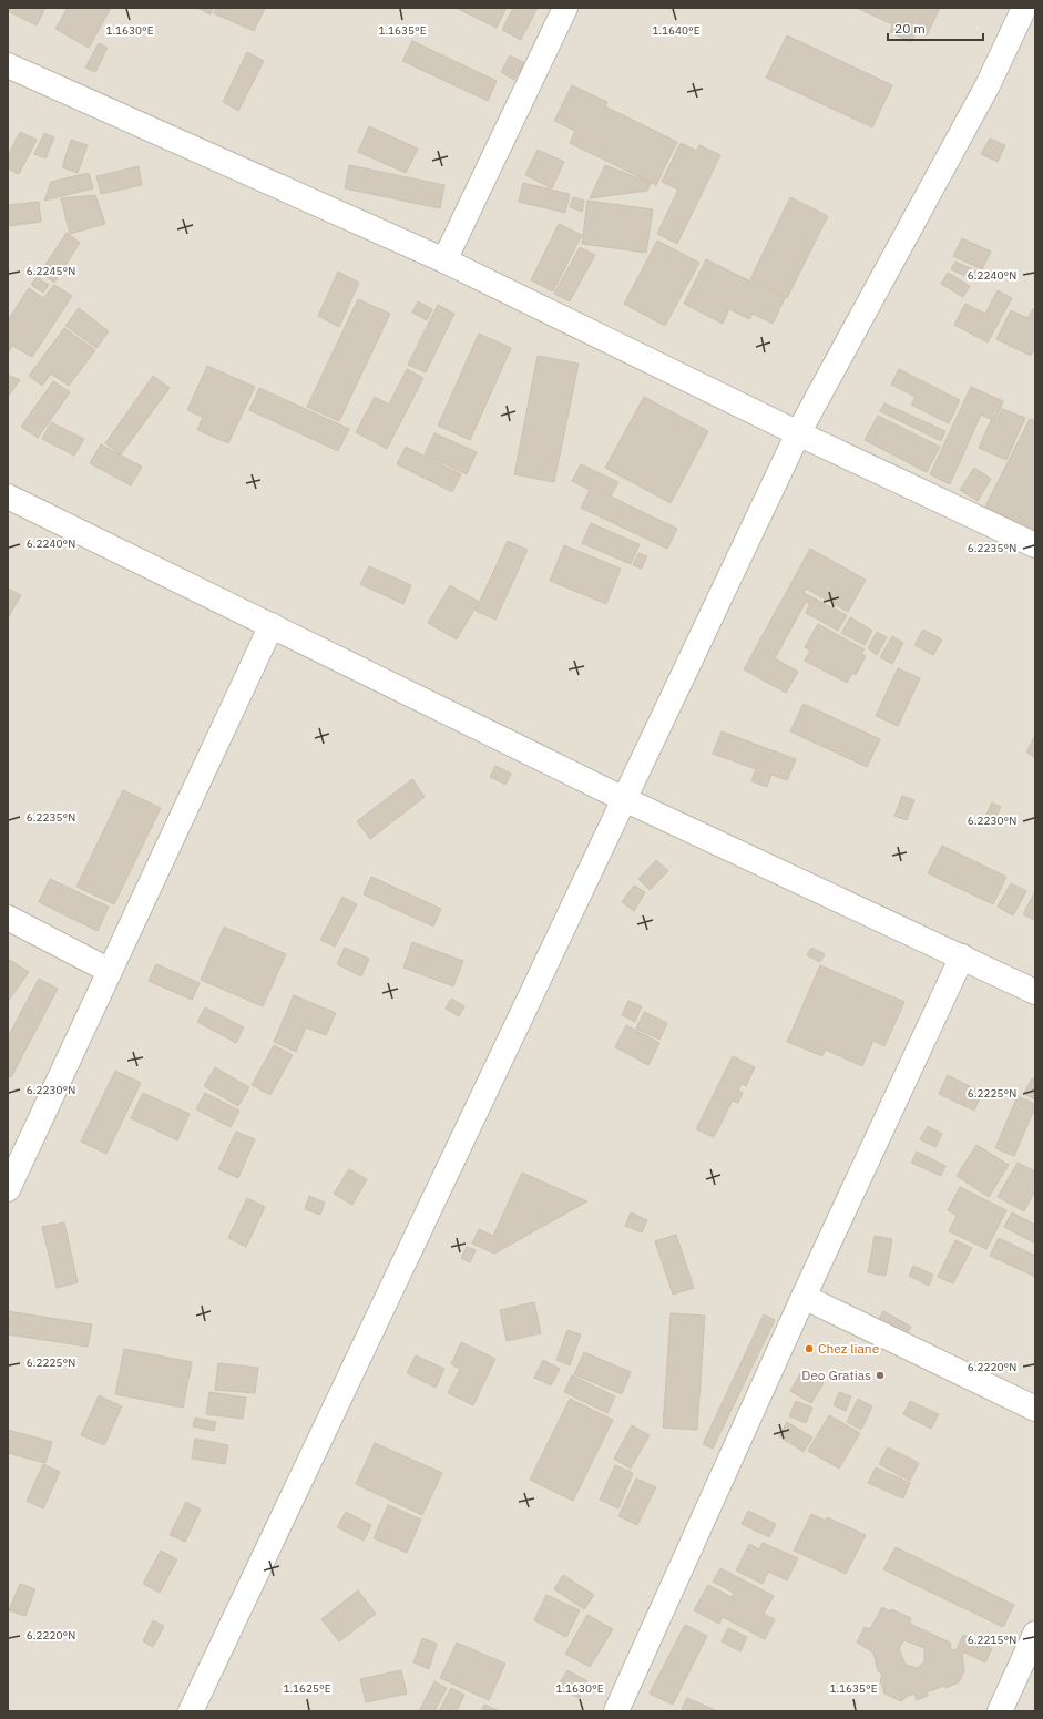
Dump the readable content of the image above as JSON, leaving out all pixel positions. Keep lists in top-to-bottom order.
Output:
{
  "places": ["Chez liane", "Deo Gratias"],
  "scale_bar": "20 m",
  "coordinates": [
    "1.1630°E",
    "1.1635°E",
    "1.1640°E",
    "6.2245°N",
    "6.2240°N",
    "6.2235°N",
    "6.2230°N",
    "6.2225°N",
    "6.2220°N",
    "6.2215°N",
    "1.1625°E"
  ]
}
